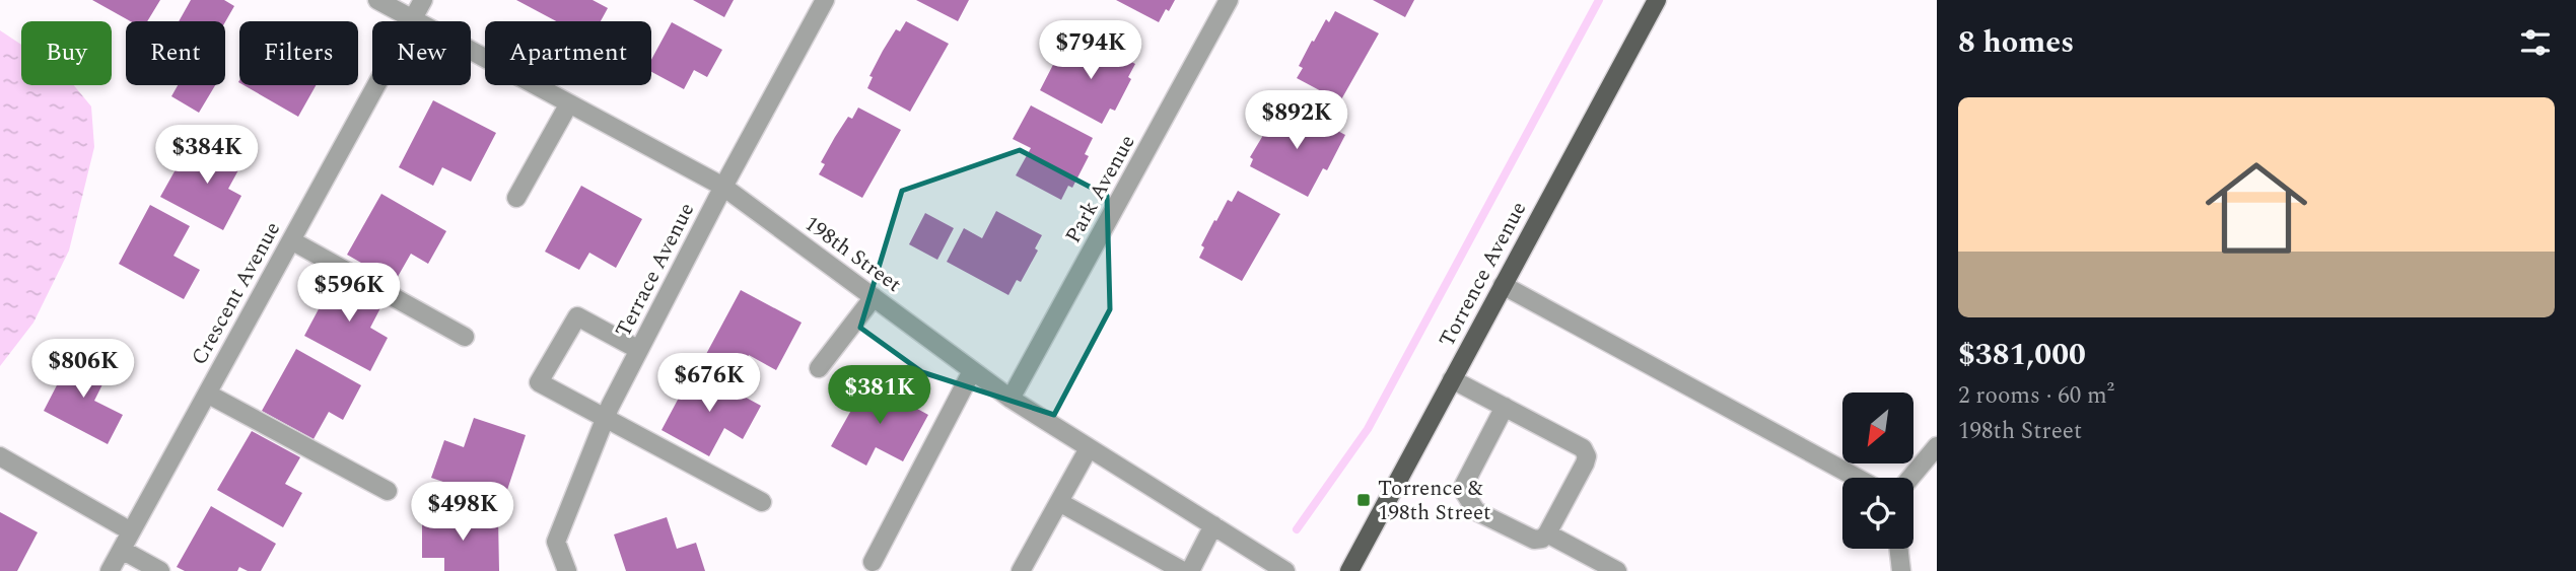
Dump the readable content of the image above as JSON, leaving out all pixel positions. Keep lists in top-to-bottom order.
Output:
{
  "streets": {
    "main road": ["Torrence Avenue"],
    "street": [
      "Park Avenue",
      "198th Street",
      "Terrace Avenue",
      "Crescent Avenue"
    ]
  },
  "crossings": [
    ["Park Avenue", "198th Street"],
    ["198th Street", "Terrace Avenue"],
    ["198th Street", "Crescent Avenue"]
  ],
  "places": {
    "transit": ["Torrence & 198th Street"]
  },
  "north": "bottom left",
  "page": {
    "heading": "8 homes",
    "price": [
      "$794K",
      "$892K",
      "$384K",
      "$596K",
      "$806K",
      "$676K",
      "$381K",
      "$498K"
    ],
    "chip": [
      "Buy",
      "Rent",
      "Filters",
      "New",
      "Apartment"
    ],
    "list": [
      {
        "name": "$381,000",
        "note": "2 rooms · 60 m² · 198th Street"
      }
    ]
  }
}
